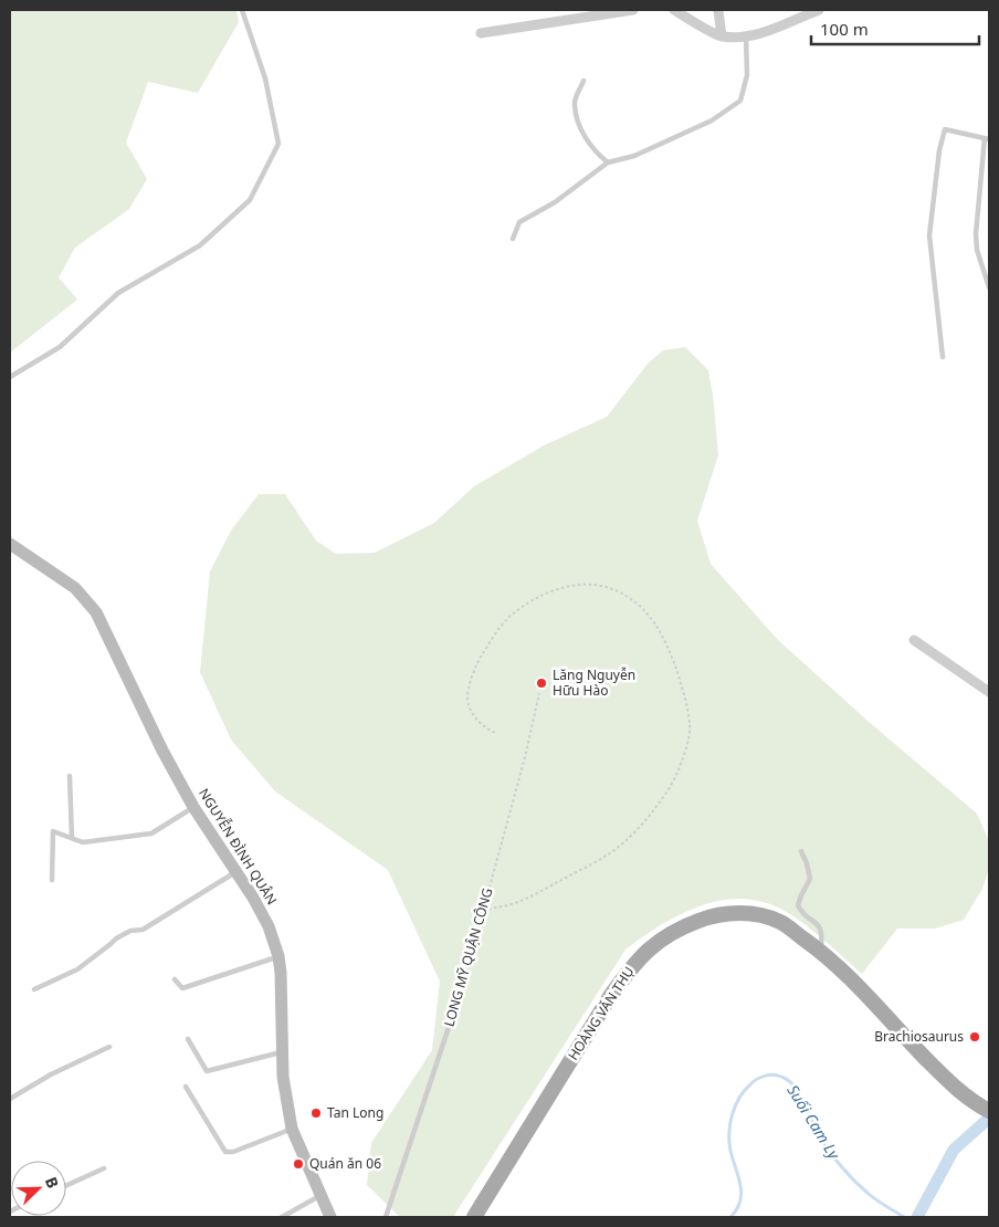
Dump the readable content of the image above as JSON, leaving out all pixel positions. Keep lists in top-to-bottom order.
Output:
{
  "streets": {
    "main road": ["HOÀNG VĂN THỤ"],
    "street": ["NGUYỄN ĐÌNH QUÂN"],
    "lane": ["LONG MỸ QUẬN CÔNG"]
  },
  "water": ["Suối Cam Ly"],
  "places": [
    "Lăng Nguyễn Hữu Hào",
    "Brachiosaurus",
    "Tan Long",
    "Quán ăn 06"
  ],
  "scale_bar": "100 m",
  "north": "top right"
}
